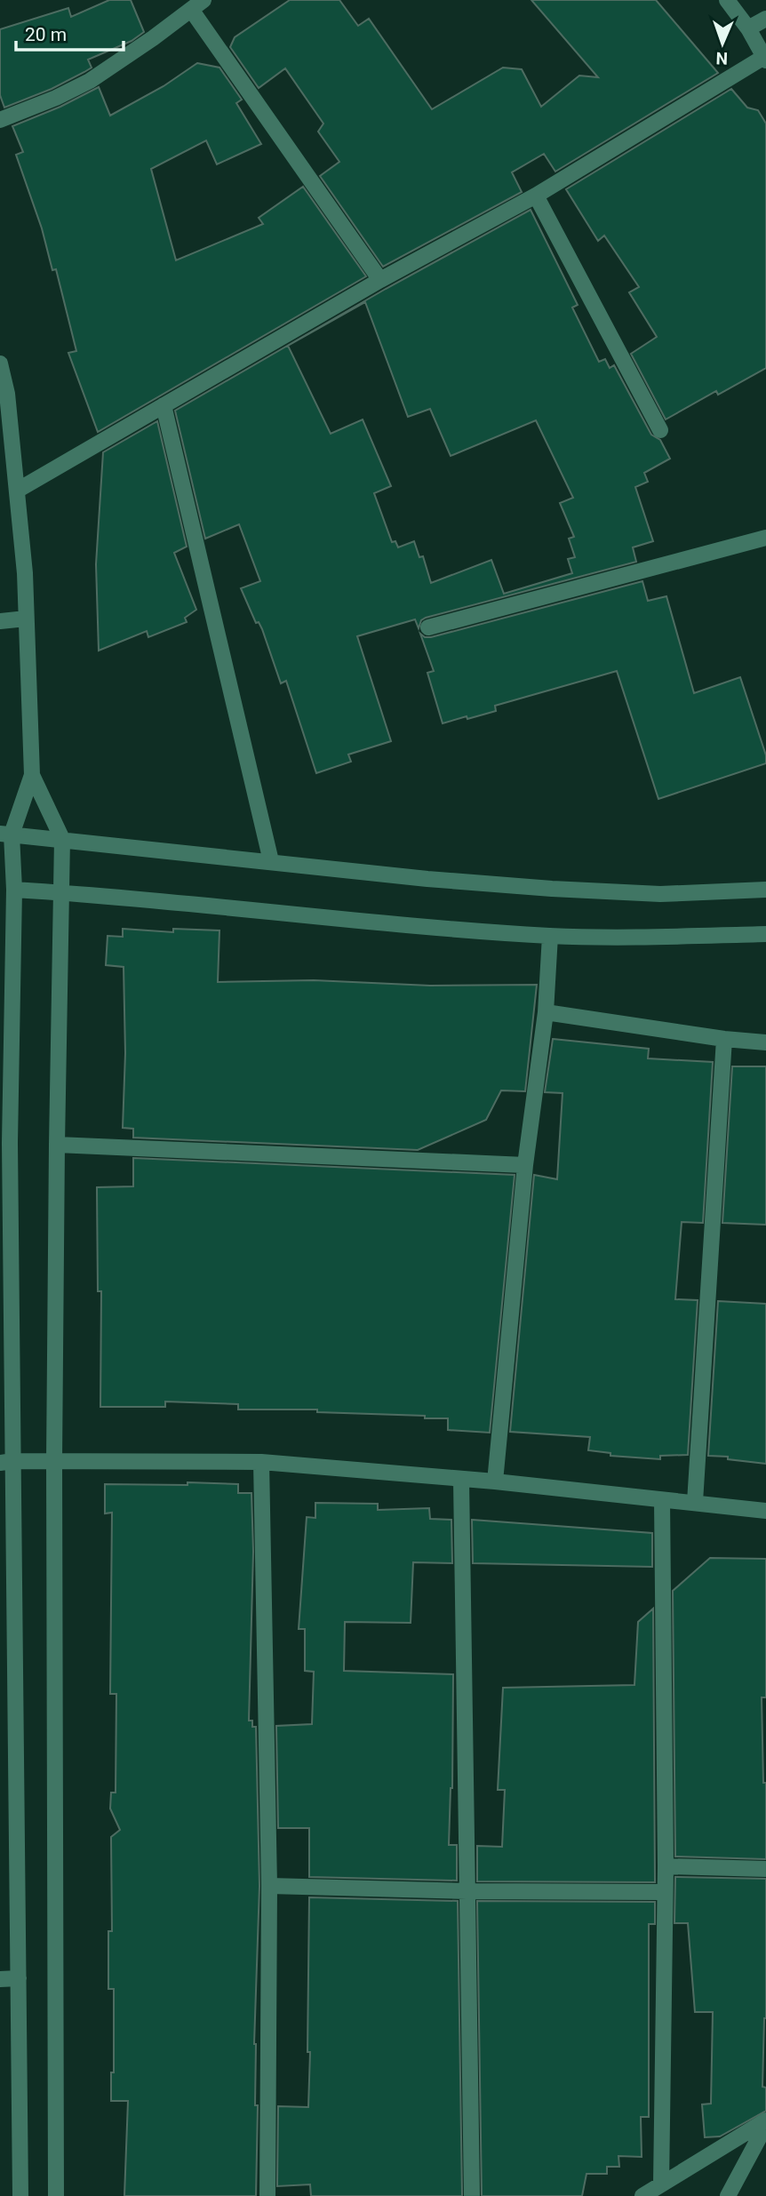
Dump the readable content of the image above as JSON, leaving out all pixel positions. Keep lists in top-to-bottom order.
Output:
{
  "scale_bar": "20 m",
  "north": "bottom"
}
